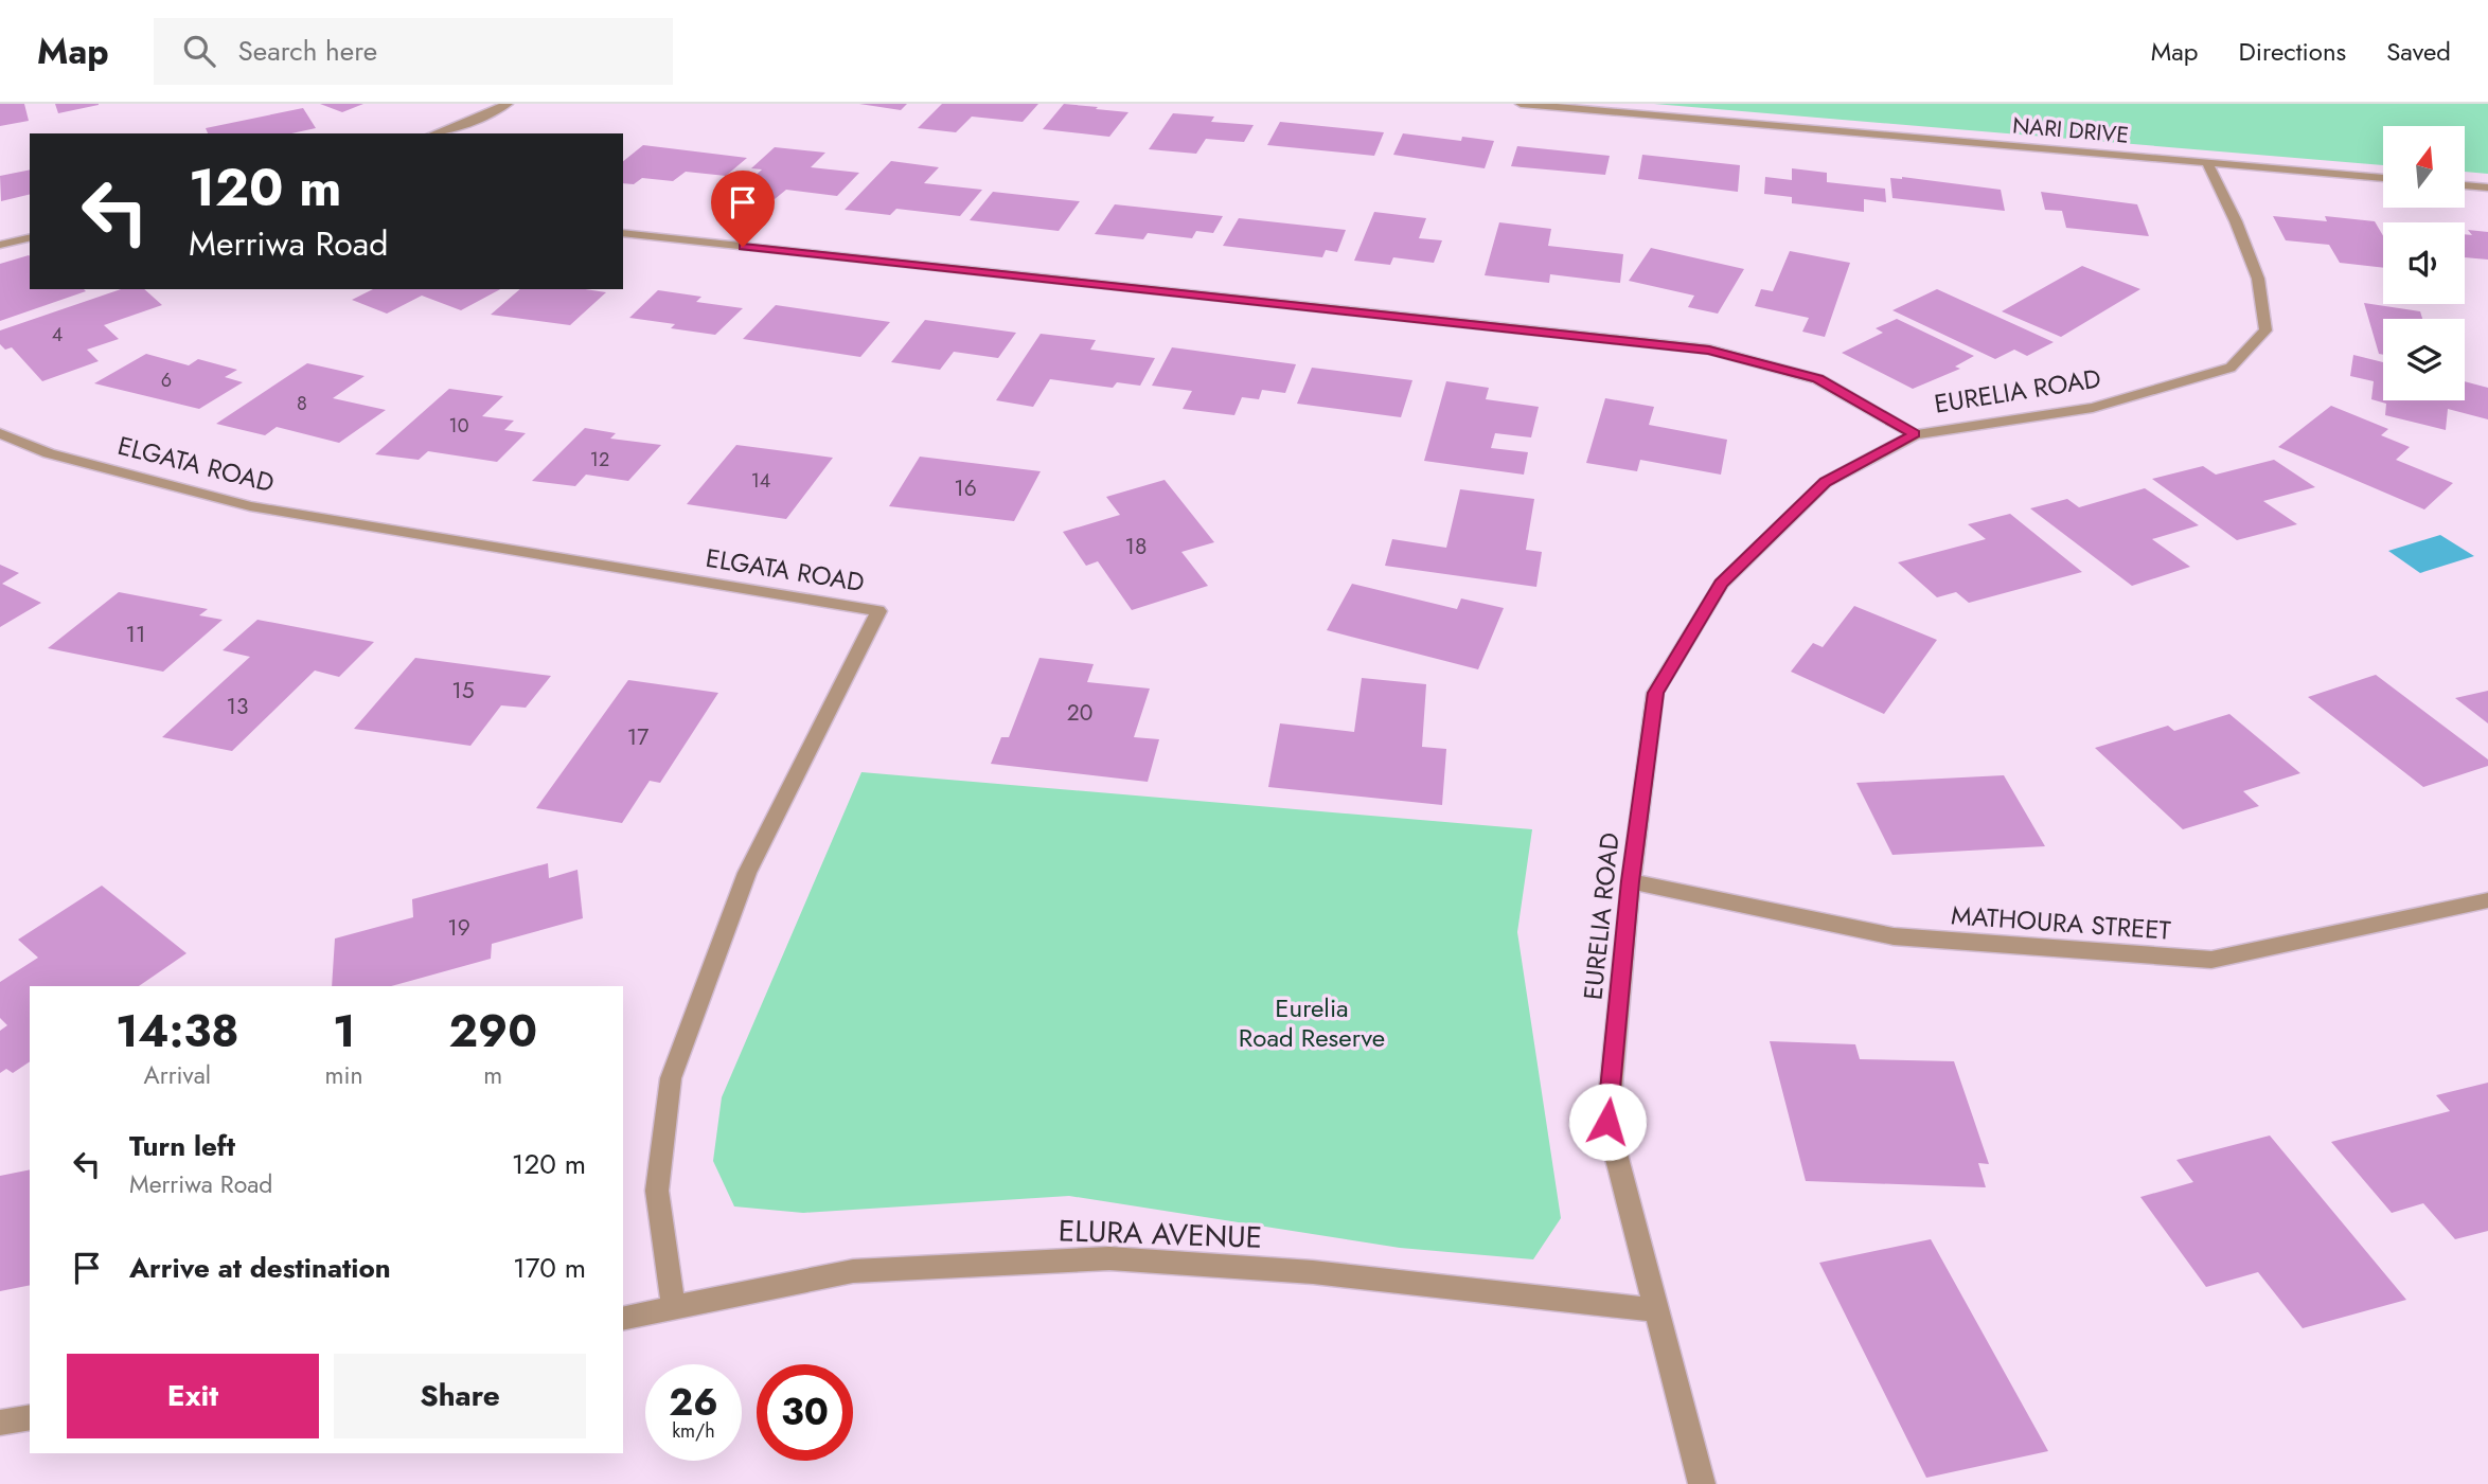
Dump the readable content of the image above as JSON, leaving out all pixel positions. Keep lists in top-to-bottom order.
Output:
{
  "streets": {
    "street": [
      "NARI DRIVE",
      "EURELIA ROAD",
      "ELGATA ROAD",
      "MATHOURA STREET",
      "ELURA AVENUE"
    ]
  },
  "crossings": [
    ["NARI DRIVE", "EURELIA ROAD"],
    ["EURELIA ROAD", "MATHOURA STREET"],
    ["EURELIA ROAD", "ELURA AVENUE"],
    ["ELGATA ROAD", "ELURA AVENUE"]
  ],
  "parks": ["Eurelia Road Reserve"],
  "house_numbers": [
    "4",
    "6",
    "8",
    "10",
    "12",
    "14",
    "16",
    "18",
    "11",
    "15",
    "13",
    "20",
    "17",
    "19"
  ],
  "north": "top",
  "page": {
    "header": "Map",
    "search": "Search here",
    "nav": ["Map", "Directions", "Saved"],
    "turn": ["120 m", "Merriwa Road"],
    "eta": [
      "14:38",
      "Arrival",
      "1",
      "min",
      "290",
      "m"
    ],
    "list": [
      {
        "name": "Turn left",
        "note": "Merriwa Road",
        "value": "120 m"
      },
      {
        "name": "Arrive at destination",
        "value": "170 m"
      }
    ],
    "buttons": ["Exit", "Share"],
    "speed": "26 km/h",
    "limit": "30"
  }
}
